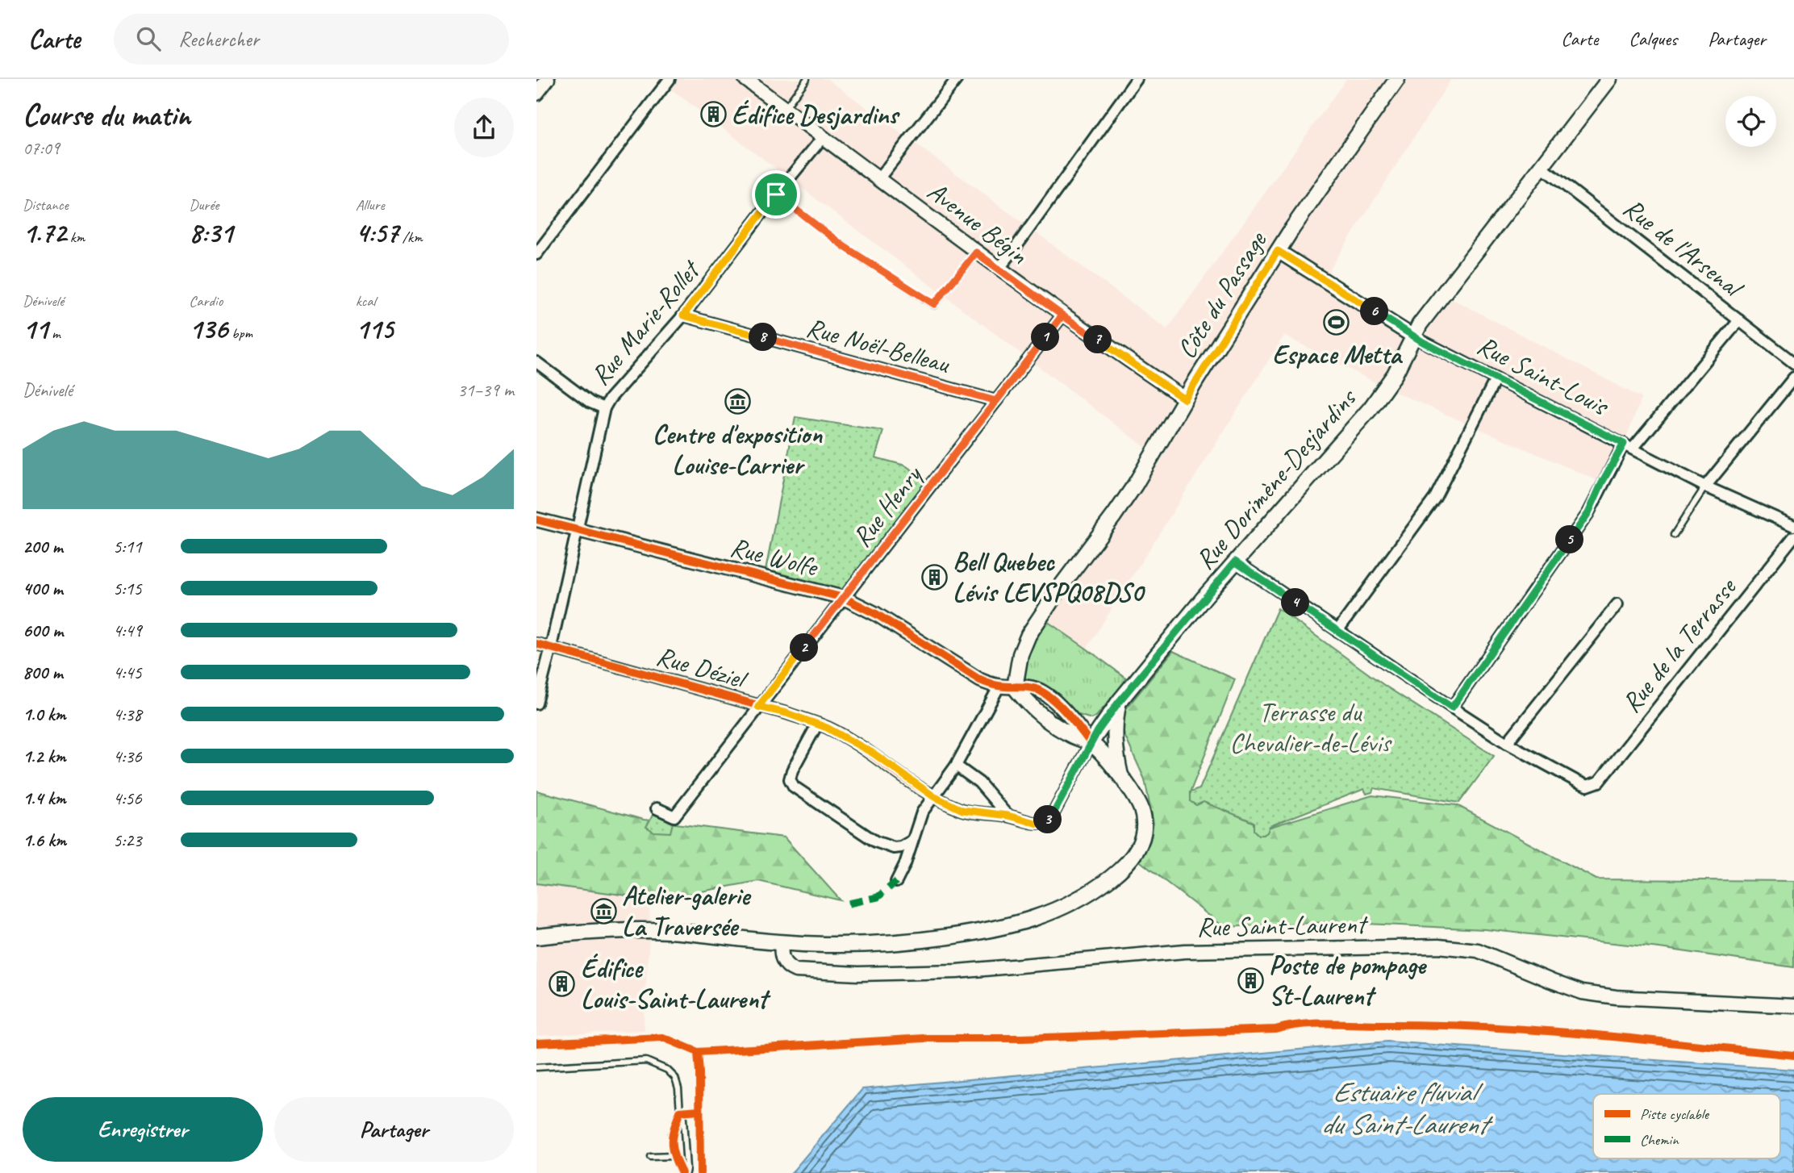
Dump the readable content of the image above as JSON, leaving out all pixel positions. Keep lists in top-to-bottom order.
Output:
{
  "streets": {
    "main road": ["Côte du Passage", "Rue Dorimène-Desjardins"],
    "street": [
      "Avenue Bégin",
      "Rue de l'Arsenal",
      "Rue Marie-Rollet",
      "Rue Noël-Belleau",
      "Rue Saint-Louis",
      "Rue Henry",
      "Rue Wolfe",
      "Rue de la Terrasse",
      "Rue Déziel",
      "Rue Saint-Laurent"
    ]
  },
  "crossings": [
    ["Avenue Bégin", "Côte du Passage"],
    ["Avenue Bégin", "Rue Marie-Rollet"],
    ["Avenue Bégin", "Rue Henry"],
    ["Rue de l'Arsenal", "Rue Dorimène-Desjardins"],
    ["Côte du Passage", "Rue Saint-Louis"],
    ["Côte du Passage", "Rue Wolfe"],
    ["Rue Marie-Rollet", "Rue Noël-Belleau"],
    ["Rue Marie-Rollet", "Rue Wolfe"],
    ["Rue Marie-Rollet", "Rue Déziel"],
    ["Rue Noël-Belleau", "Rue Henry"],
    ["Rue Saint-Louis", "Rue Dorimène-Desjardins"],
    ["Rue Dorimène-Desjardins", "Rue Déziel"],
    ["Rue Henry", "Rue Wolfe"],
    ["Rue Henry", "Rue Déziel"]
  ],
  "water": ["Estuaire fluvial du Saint-Laurent"],
  "parks": ["Terrasse du Chevalier-de-Lévis"],
  "places": {
    "building": [
      "Édifice Desjardins",
      "Bell Quebec Lévis LEVSPQ08DS0",
      "Poste de pompage St-Laurent",
      "Édifice Louis-Saint-Laurent"
    ],
    "sports": ["Espace Metta"],
    "museum": ["Centre d'exposition Louise-Carrier", "Atelier-galerie La Traversée"]
  },
  "legend": ["Piste cyclable", "Chemin"],
  "page": {
    "header": "Carte",
    "search": "Rechercher",
    "nav": ["Carte", "Calques", "Partager"],
    "heading": ["Course du matin", "07:09"],
    "stats": [
      ["Distance", "1.72 km"],
      ["Durée", "8:31"],
      ["Allure", "4:57 /km"],
      ["Dénivelé", "11 m"],
      ["Cardio", "136 bpm"],
      ["kcal", "115"]
    ],
    "pins": [
      "6",
      "1",
      "8",
      "7",
      "5",
      "4",
      "2",
      "3"
    ],
    "chart": ["Dénivelé", "31–39 m"],
    "list": [
      {
        "name": "200 m",
        "note": "5:11"
      },
      {
        "name": "400 m",
        "note": "5:15"
      },
      {
        "name": "600 m",
        "note": "4:49"
      },
      {
        "name": "800 m",
        "note": "4:45"
      },
      {
        "name": "1.0 km",
        "note": "4:38"
      },
      {
        "name": "1.2 km",
        "note": "4:36"
      },
      {
        "name": "1.4 km",
        "note": "4:56"
      },
      {
        "name": "1.6 km",
        "note": "5:23"
      }
    ],
    "buttons": ["Enregistrer", "Partager"]
  }
}
